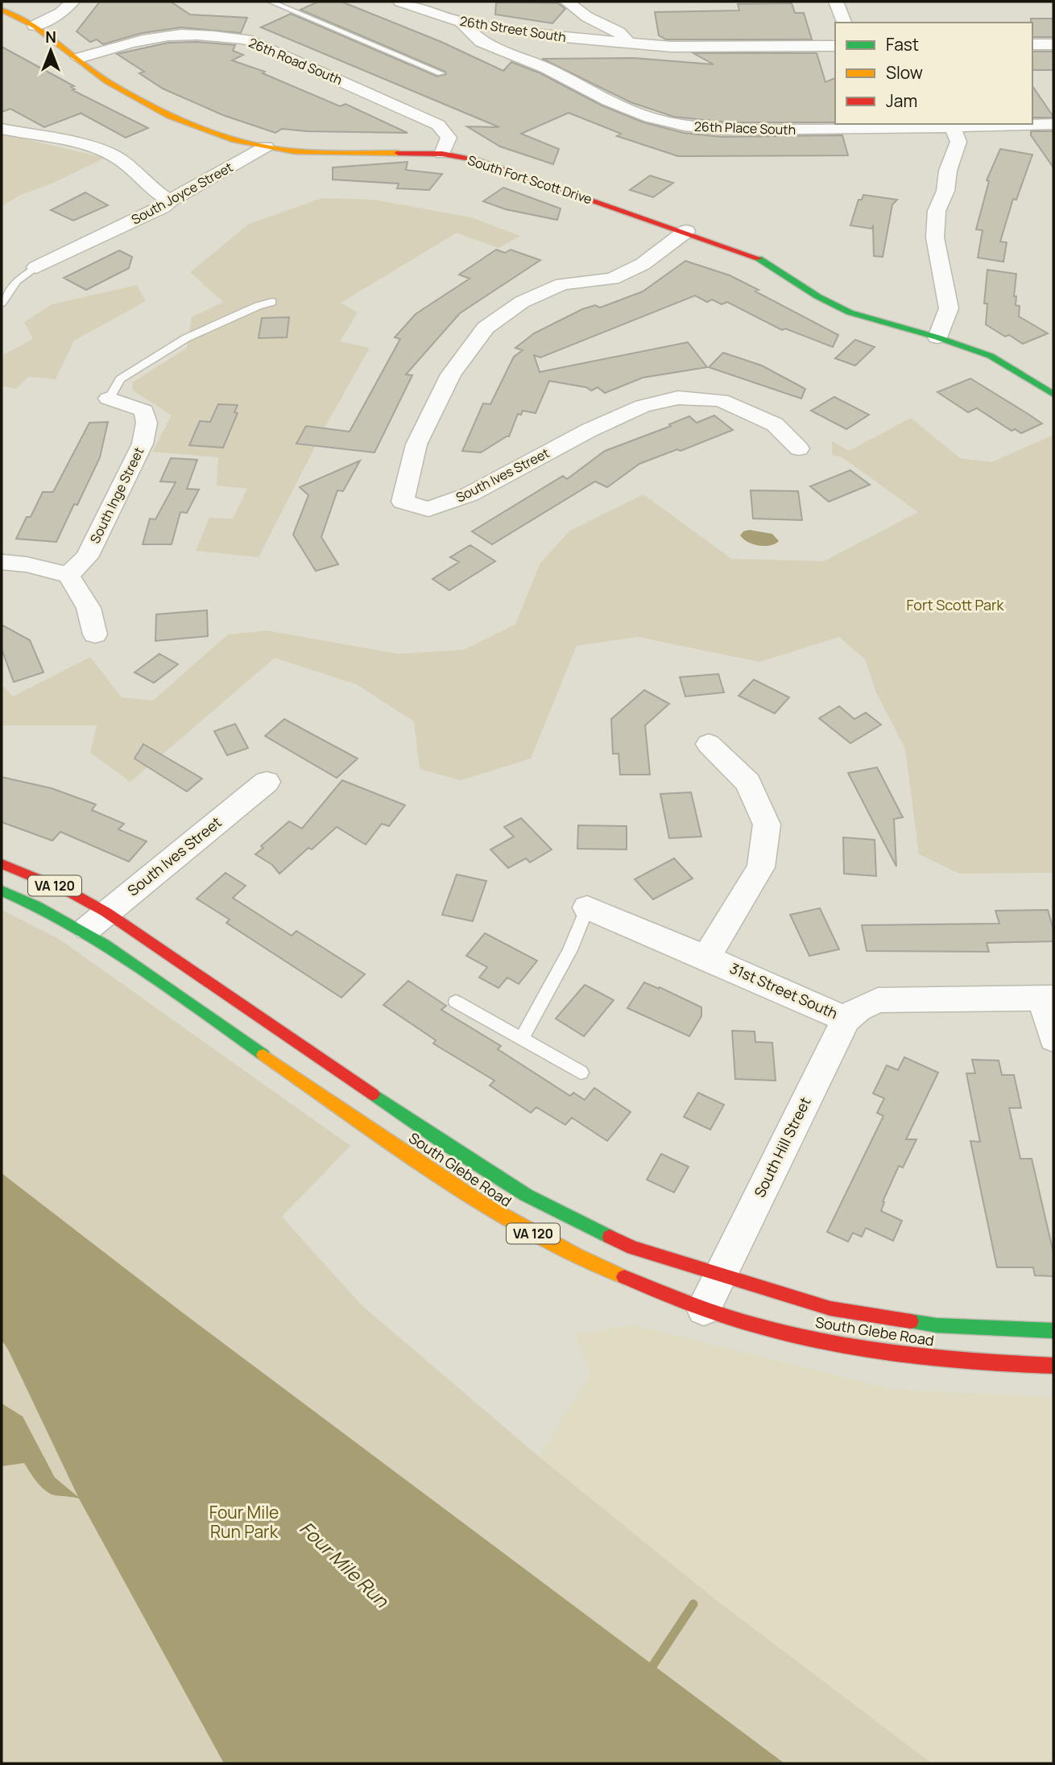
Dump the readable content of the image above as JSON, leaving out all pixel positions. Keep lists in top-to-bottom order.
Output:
{
  "streets": {
    "street": [
      "26th Street South",
      "26th Road South",
      "26th Place South",
      "South Fort Scott Drive",
      "South Joyce Street",
      "South Ives Street",
      "South Inge Street",
      "VA 120",
      "31st Street South",
      "South Hill Street",
      "South Glebe Road"
    ]
  },
  "crossings": [
    ["26th Street South", "26th Place South"],
    ["26th Road South", "South Fort Scott Drive"],
    ["South Fort Scott Drive", "South Joyce Street"],
    ["South Fort Scott Drive", "South Ives Street"],
    ["South Ives Street", "South Glebe Road"],
    ["31st Street South", "South Hill Street"],
    ["South Hill Street", "South Glebe Road"]
  ],
  "water": ["Four Mile Run"],
  "parks": ["Fort Scott Park", "Four Mile Run Park"],
  "legend": ["Fast", "Slow", "Jam"],
  "north": "top"
}
